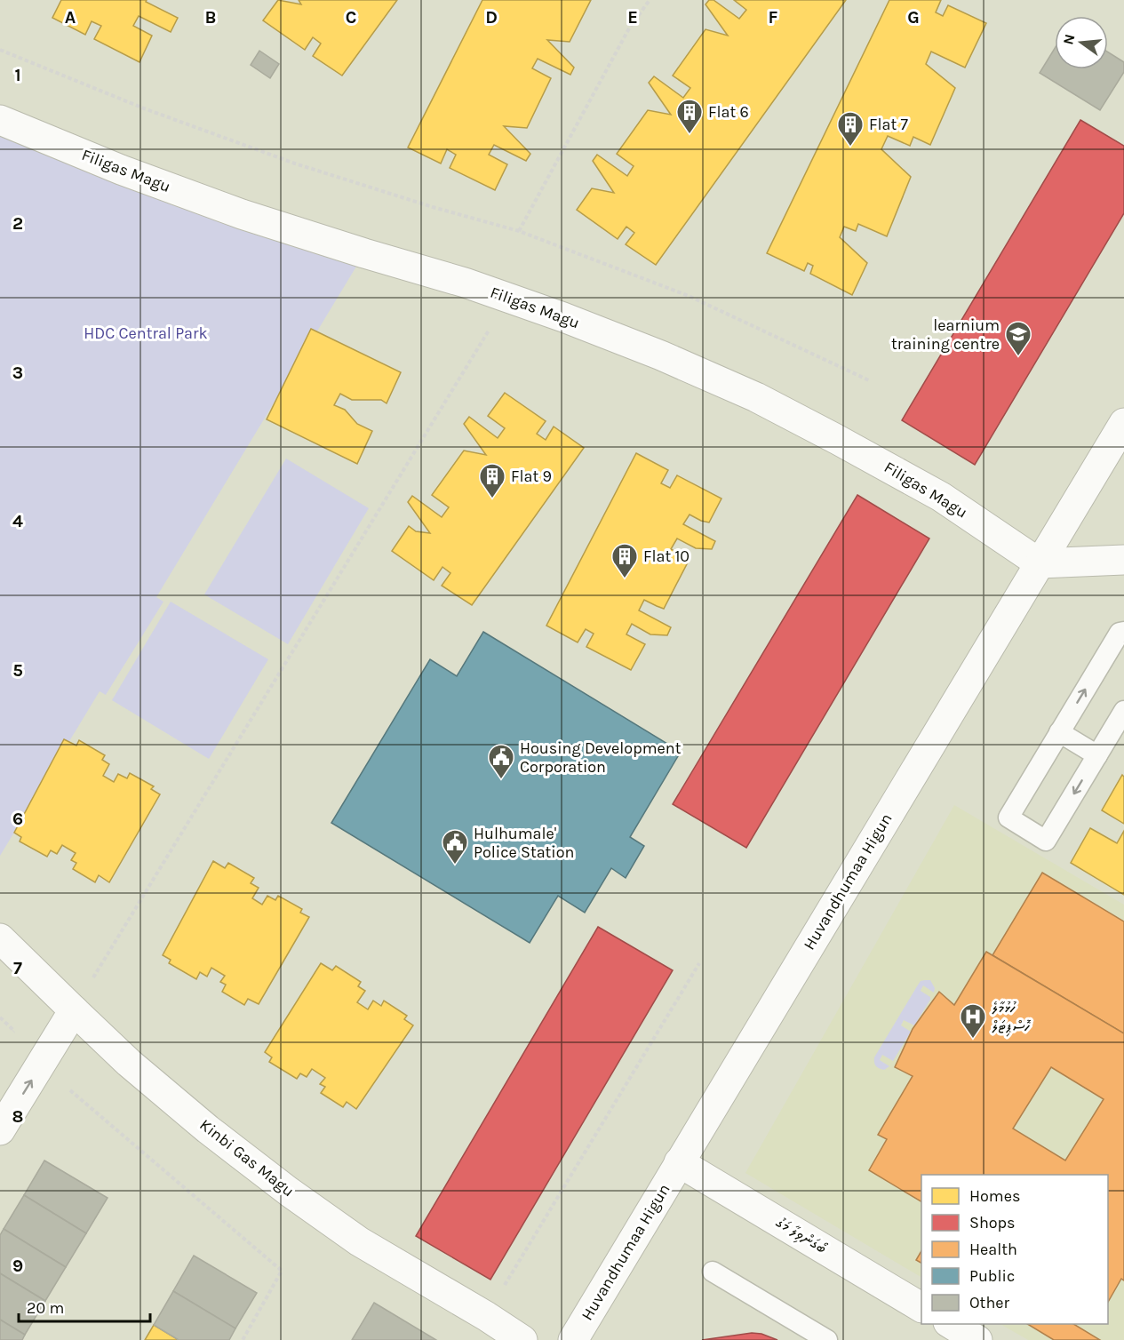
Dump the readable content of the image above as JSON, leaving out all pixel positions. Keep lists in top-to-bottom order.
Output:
{
  "streets": {
    "street": [
      "Filigas Magu",
      "Huvandhumaa Higun",
      "Kinbi Gas Magu",
      "ބޯގަންވިލާ މަގު"
    ]
  },
  "crossings": [
    ["Filigas Magu", "Huvandhumaa Higun"],
    ["Huvandhumaa Higun", "ބޯގަންވިލާ މަގު"]
  ],
  "parks": ["HDC Central Park"],
  "places": {
    "building": [
      "Flat 6",
      "Flat 7",
      "Flat 9",
      "Flat 10"
    ],
    "school or university": ["learnium training centre"],
    "public building": ["Housing Development Corporation", "Hulhumale' Police Station"],
    "hospital": ["ހުޅުމާލެ ހޮސްޕިޓަލް"]
  },
  "legend": [
    "Homes",
    "Shops",
    "Health",
    "Public",
    "Other"
  ],
  "scale_bar": "20 m",
  "north": "left",
  "grid": {
    "columns": [
      "A",
      "B",
      "C",
      "D",
      "E",
      "F",
      "G"
    ],
    "rows": [
      "1",
      "2",
      "3",
      "4",
      "5",
      "6",
      "7",
      "8",
      "9"
    ]
  }
}
